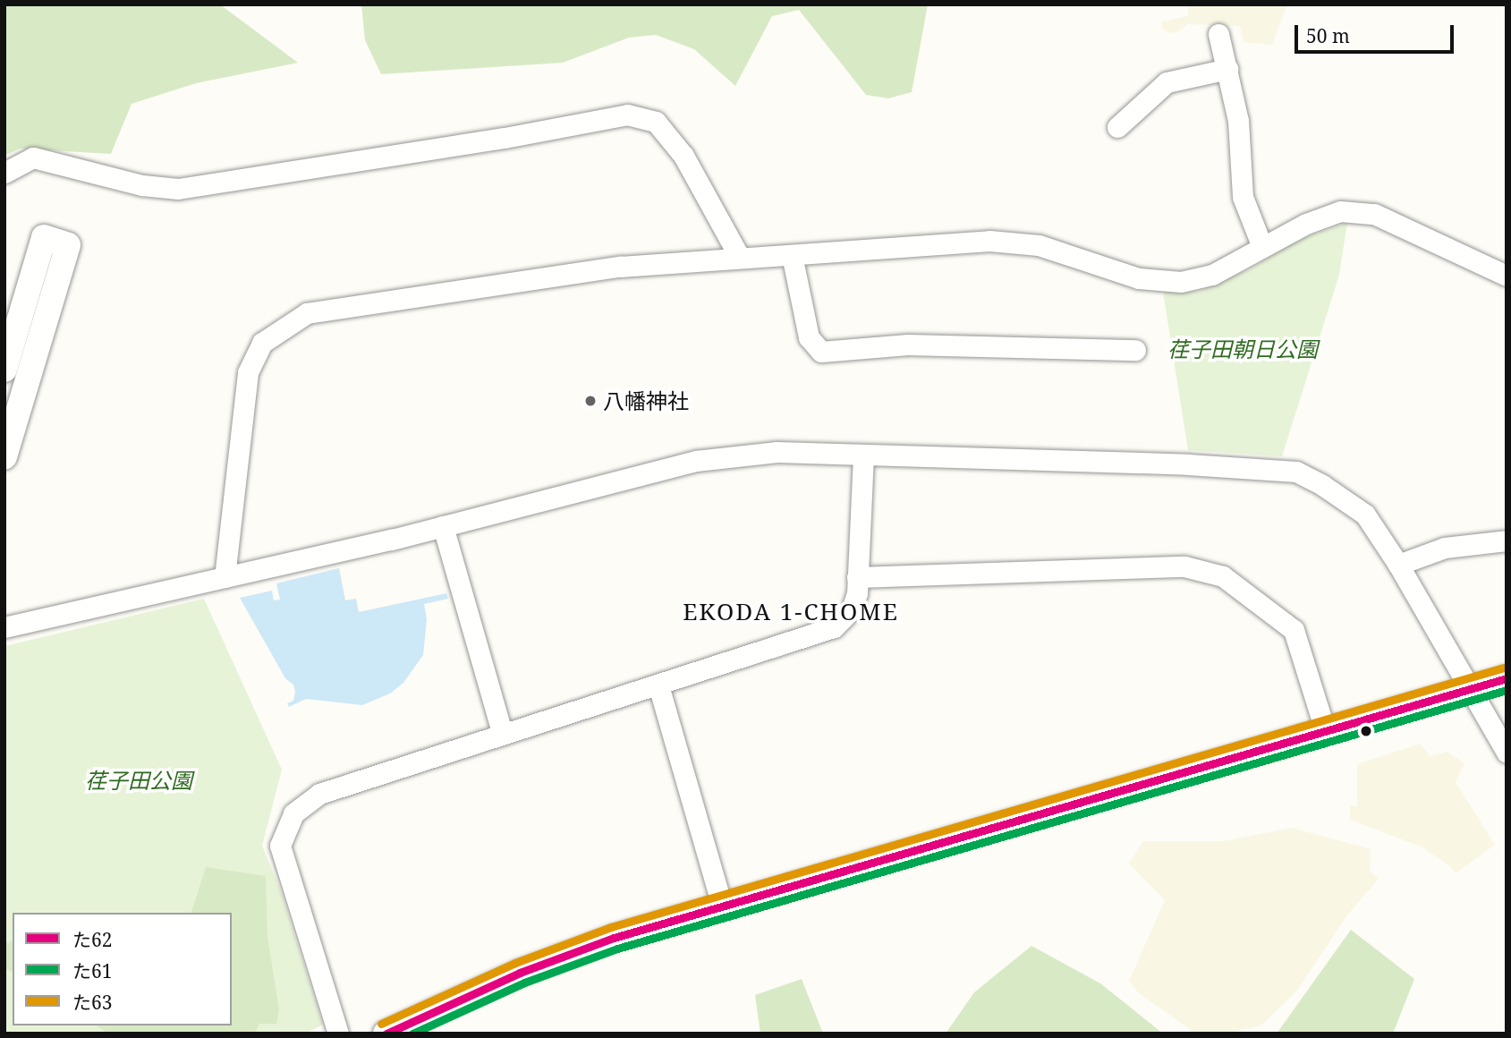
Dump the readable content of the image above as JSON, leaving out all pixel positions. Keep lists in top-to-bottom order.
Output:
{
  "districts": ["EKODA 1-CHOME"],
  "parks": ["荏子田朝日公園", "荏子田公園"],
  "places": ["八幡神社"],
  "lines": ["transit line た63", "transit line た62", "transit line た61"],
  "legend": ["た62", "た61", "た63"],
  "scale_bar": "50 m"
}
